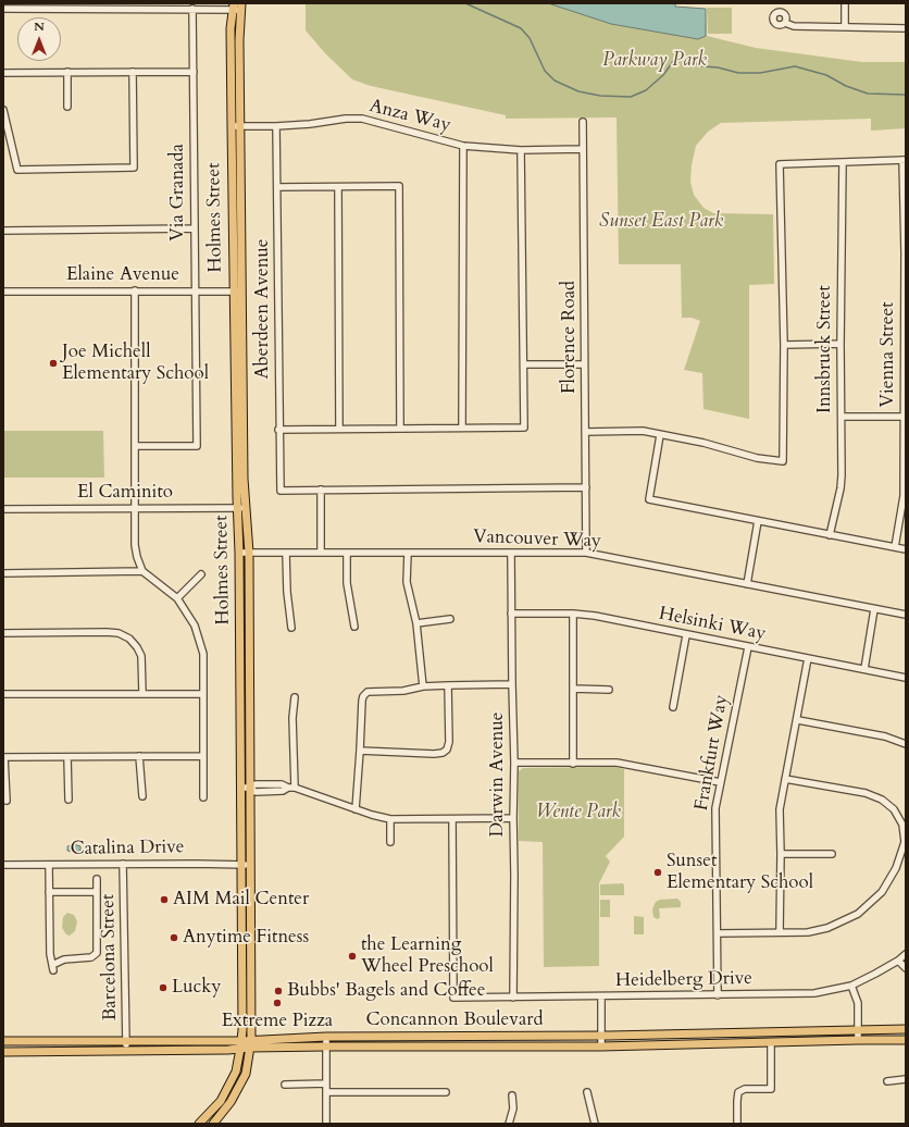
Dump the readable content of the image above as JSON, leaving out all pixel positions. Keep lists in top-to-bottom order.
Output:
{
  "streets": {
    "main road": ["Holmes Street", "Concannon Boulevard"],
    "street": [
      "Anza Way",
      "Via Granada",
      "Elaine Avenue",
      "Aberdeen Avenue",
      "Florence Road",
      "Innsbruck Street",
      "Vienna Street",
      "El Caminito",
      "Vancouver Way",
      "Helsinki Way",
      "Frankfurt Way",
      "Darwin Avenue",
      "Catalina Drive",
      "Barcelona Street",
      "Heidelberg Drive"
    ]
  },
  "crossings": [
    ["Anza Way", "Holmes Street"],
    ["Anza Way", "Aberdeen Avenue"],
    ["Anza Way", "Florence Road"],
    ["Via Granada", "Elaine Avenue"],
    ["Holmes Street", "Elaine Avenue"],
    ["Holmes Street", "El Caminito"],
    ["Holmes Street", "Vancouver Way"],
    ["Holmes Street", "Catalina Drive"],
    ["Holmes Street", "Concannon Boulevard"],
    ["Florence Road", "Vancouver Way"],
    ["Vancouver Way", "Darwin Avenue"],
    ["Helsinki Way", "Frankfurt Way"],
    ["Helsinki Way", "Darwin Avenue"],
    ["Frankfurt Way", "Heidelberg Drive"],
    ["Darwin Avenue", "Heidelberg Drive"],
    ["Catalina Drive", "Barcelona Street"],
    ["Barcelona Street", "Concannon Boulevard"]
  ],
  "parks": ["Parkway Park", "Sunset East Park", "Wente Park"],
  "places": [
    "Joe Michell Elementary School",
    "Sunset Elementary School",
    "AIM Mail Center",
    "Anytime Fitness",
    "the Learning Wheel Preschool",
    "Lucky",
    "Bubbs' Bagels and Coffee",
    "Extreme Pizza"
  ],
  "north": "top"
}
